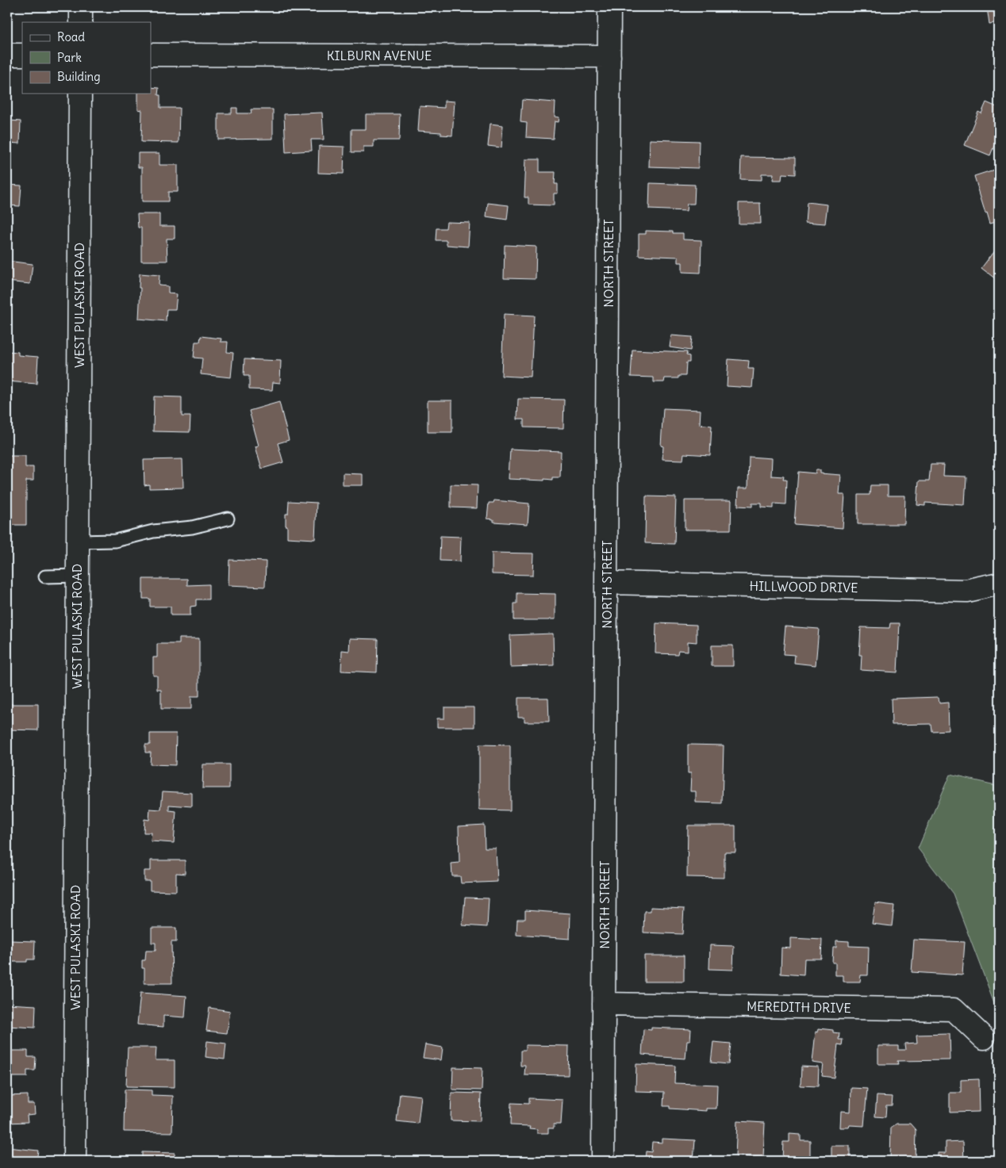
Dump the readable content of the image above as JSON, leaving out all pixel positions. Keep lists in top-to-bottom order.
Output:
{
  "streets": {
    "street": [
      "KILBURN AVENUE",
      "NORTH STREET",
      "WEST PULASKI ROAD",
      "HILLWOOD DRIVE",
      "MEREDITH DRIVE"
    ]
  },
  "crossings": [
    ["KILBURN AVENUE", "NORTH STREET"],
    ["NORTH STREET", "HILLWOOD DRIVE"],
    ["NORTH STREET", "MEREDITH DRIVE"]
  ],
  "legend": ["Road", "Park", "Building"]
}
